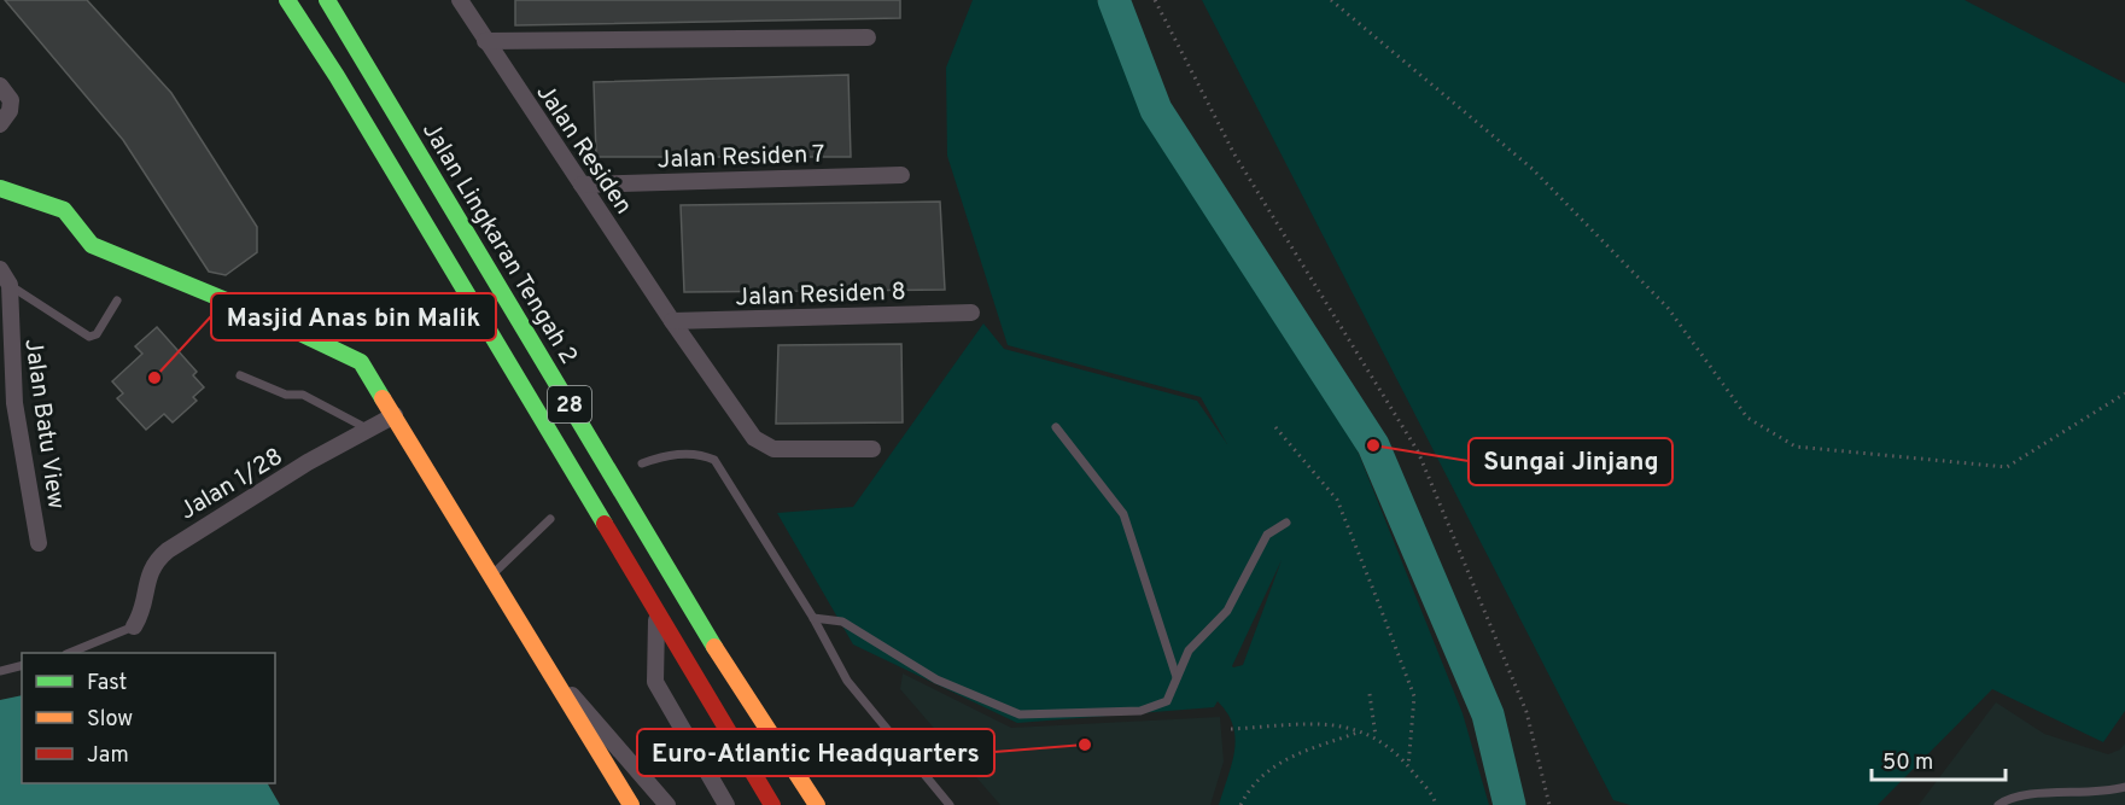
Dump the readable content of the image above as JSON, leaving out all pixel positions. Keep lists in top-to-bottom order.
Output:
{
  "streets": {
    "main road": ["Jalan Lingkaran Tengah 2", "28"],
    "street": [
      "Jalan Residen",
      "Jalan Residen 7",
      "Jalan Residen 8",
      "Jalan Batu View",
      "Jalan 1/28"
    ]
  },
  "crossings": [
    ["Jalan Residen", "Jalan Residen 7"],
    ["Jalan Residen", "Jalan Residen 8"]
  ],
  "places": ["Masjid Anas bin Malik", "Sungai Jinjang", "Euro-Atlantic Headquarters"],
  "legend": ["Fast", "Slow", "Jam"],
  "scale_bar": "50 m"
}
